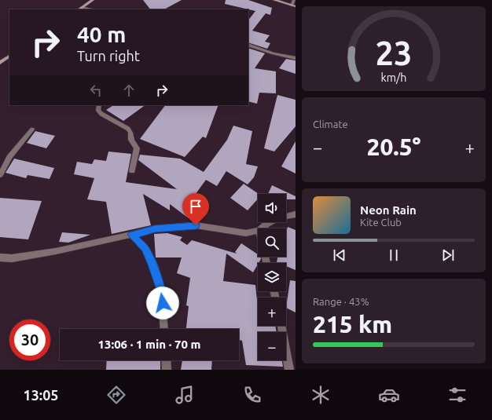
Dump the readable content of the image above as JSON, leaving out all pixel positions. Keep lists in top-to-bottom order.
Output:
{
  "page": {
    "turn": ["40 m", "Turn right"],
    "tile": [
      "Climate",
      ["Range · 43%", "215 km"]
    ],
    "heat": ["−", "20.5°", "+"],
    "map_buttons": ["+", "−"],
    "song": ["Neon Rain", "Kite Club"],
    "limit": "30",
    "trip": "13:06 · 1 min · 70 m",
    "tabs": "13:05",
    "gauge": ["23", "km/h"]
  }
}
